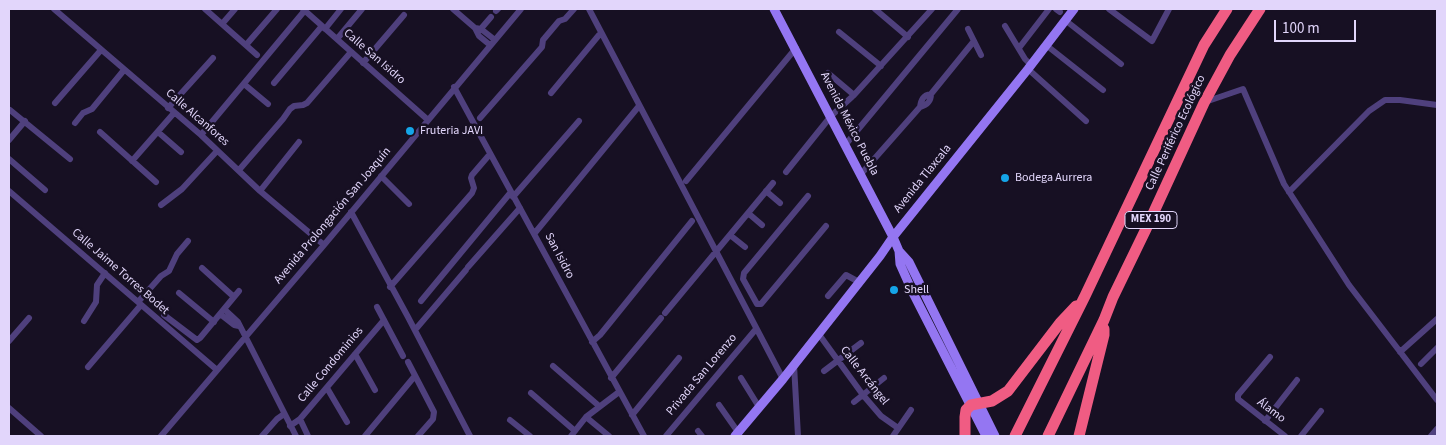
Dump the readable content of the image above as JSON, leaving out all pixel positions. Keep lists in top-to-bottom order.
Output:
{
  "streets": {
    "highway": ["Calle Periférico Ecológico", "MEX 190"],
    "street": [
      "Calle San Isidro",
      "Calle Alcanfores",
      "Avenida México Puebla",
      "Avenida Tlaxcala",
      "Avenida Prolongación San Joaquín",
      "San Isidro",
      "Calle Jaime Torres Bodet",
      "Calle Condominios",
      "Privada San Lorenzo",
      "Calle Arcángel",
      "Álamo"
    ]
  },
  "crossings": [
    ["Calle San Isidro", "Calle Alcanfores"],
    ["Calle San Isidro", "Avenida Prolongación San Joaquín"],
    ["Calle Alcanfores", "Avenida Prolongación San Joaquín"],
    ["Avenida México Puebla", "Avenida Tlaxcala"],
    ["Avenida Tlaxcala", "Calle Arcángel"],
    ["Avenida Prolongación San Joaquín", "San Isidro"],
    ["Avenida Prolongación San Joaquín", "Calle Jaime Torres Bodet"]
  ],
  "places": ["Fruteria JAVI", "Bodega Aurrera", "Shell"],
  "scale_bar": "100 m"
}
